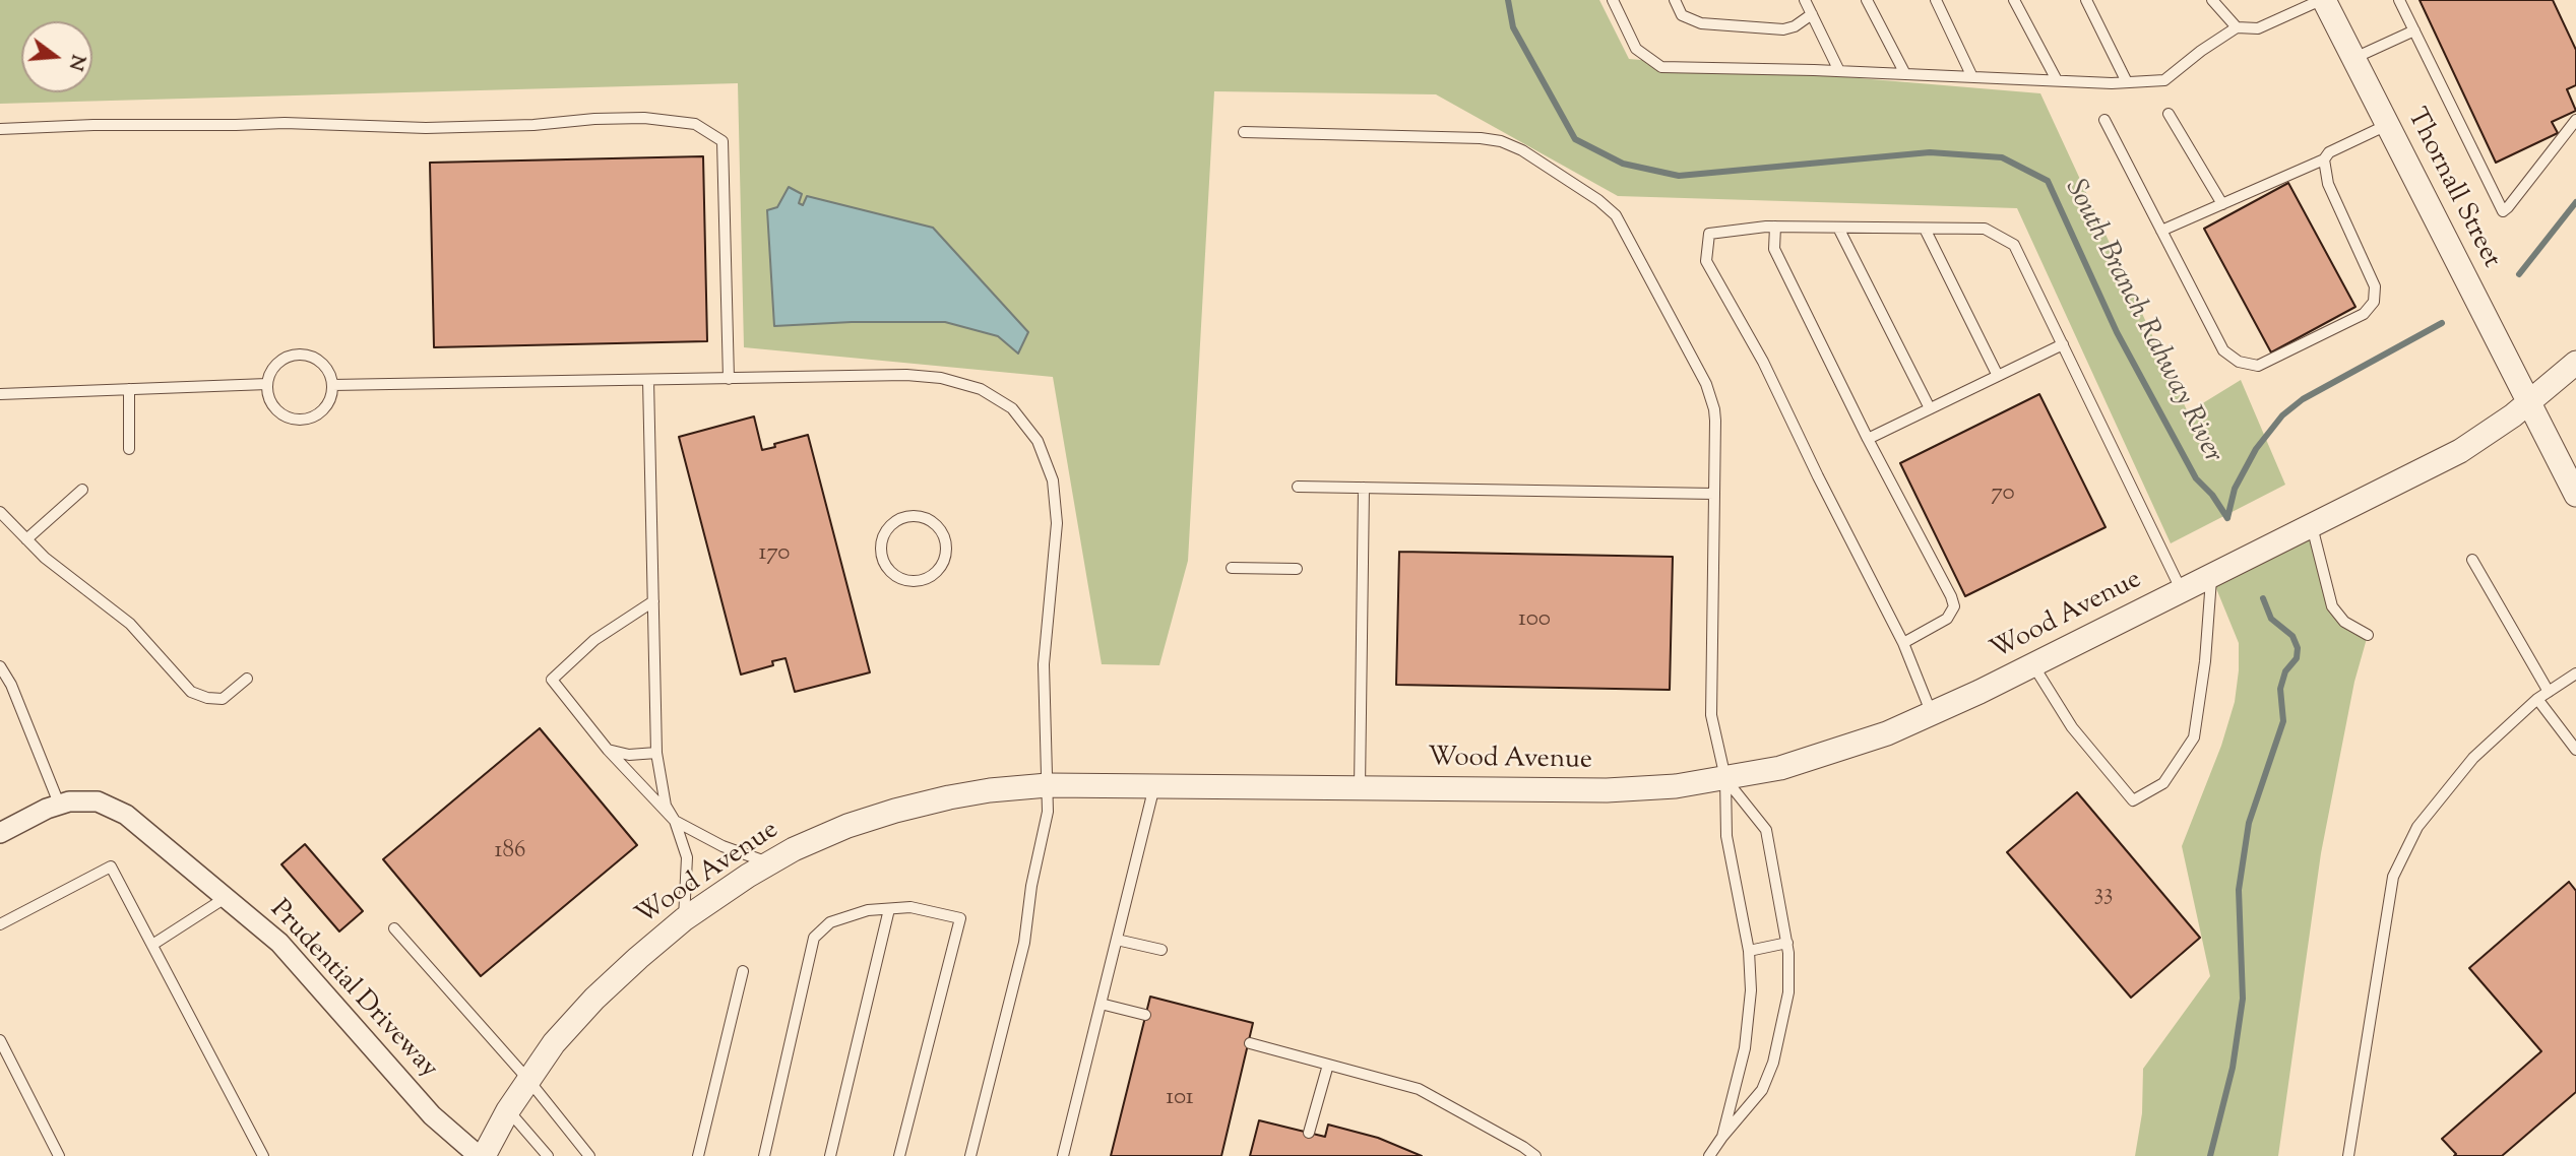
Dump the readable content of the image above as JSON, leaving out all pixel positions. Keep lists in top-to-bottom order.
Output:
{
  "streets": {
    "street": ["Thornall Street", "Wood Avenue", "Prudential Driveway"]
  },
  "crossings": [
    ["Thornall Street", "Wood Avenue"],
    ["Wood Avenue", "Prudential Driveway"]
  ],
  "water": ["South Branch Rahway River"],
  "house_numbers": [
    "70",
    "170",
    "100",
    "186",
    "33",
    "101"
  ],
  "north": "right"
}
